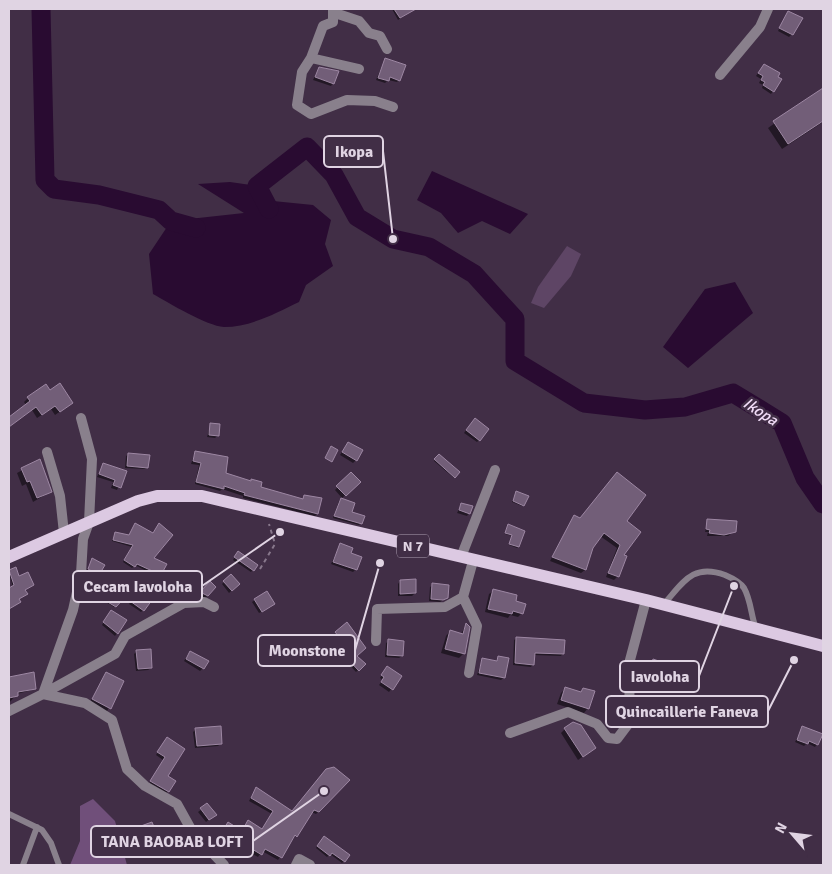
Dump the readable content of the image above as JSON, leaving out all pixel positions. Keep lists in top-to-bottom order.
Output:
{
  "streets": {
    "main road": ["N 7"]
  },
  "water": ["Ikopa"],
  "places": [
    "Ikopa",
    "Cecam Iavoloha",
    "Moonstone",
    "Iavoloha",
    "Quincaillerie Faneva",
    "TANA BAOBAB LOFT"
  ],
  "north": "top left"
}
